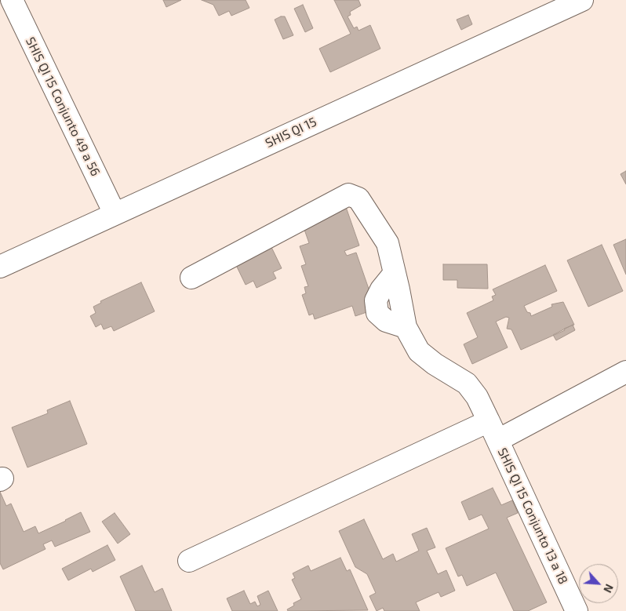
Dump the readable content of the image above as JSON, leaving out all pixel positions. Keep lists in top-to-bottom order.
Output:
{
  "streets": {
    "street": ["SHIS QI 15 Conjunto 49 a 56", "SHIS QI 15", "SHIS QI 15 Conjunto 13 a 18"]
  },
  "crossings": [
    ["SHIS QI 15 Conjunto 49 a 56", "SHIS QI 15"]
  ],
  "north": "bottom right"
}
